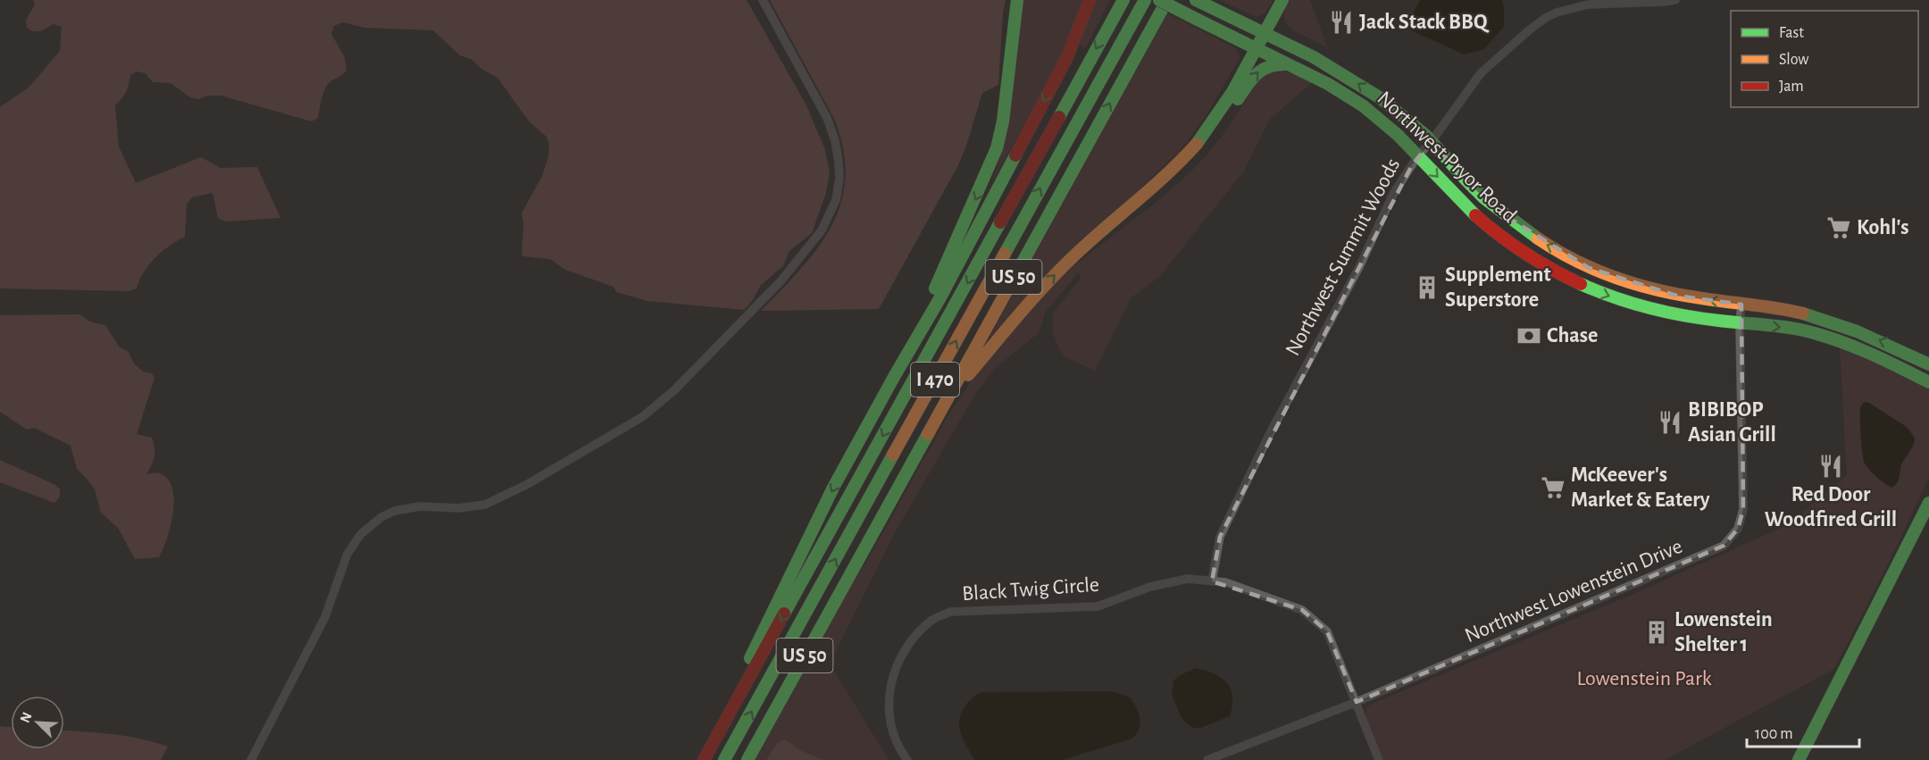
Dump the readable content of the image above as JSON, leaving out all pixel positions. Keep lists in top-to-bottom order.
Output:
{
  "streets": {
    "main road": ["Northwest Pryor Road", "US 50", "I 470"],
    "street": ["Northwest Summit Woods", "Black Twig Circle", "Northwest Lowenstein Drive"]
  },
  "crossings": [
    ["Northwest Pryor Road", "Northwest Summit Woods"],
    ["Northwest Pryor Road", "Northwest Lowenstein Drive"],
    ["Northwest Summit Woods", "Black Twig Circle"],
    ["Black Twig Circle", "Northwest Lowenstein Drive"]
  ],
  "parks": ["Lowenstein Park"],
  "places": {
    "restaurant": ["Jack Stack BBQ", "BIBIBOP Asian Grill", "Red Door Woodfired Grill"],
    "supermarket": ["Kohl's", "McKeever's Market & Eatery"],
    "building": ["Supplement Superstore", "Lowenstein Shelter 1"],
    "bank": ["Chase"]
  },
  "legend": ["Fast", "Slow", "Jam"],
  "scale_bar": "100 m",
  "north": "top left"
}
